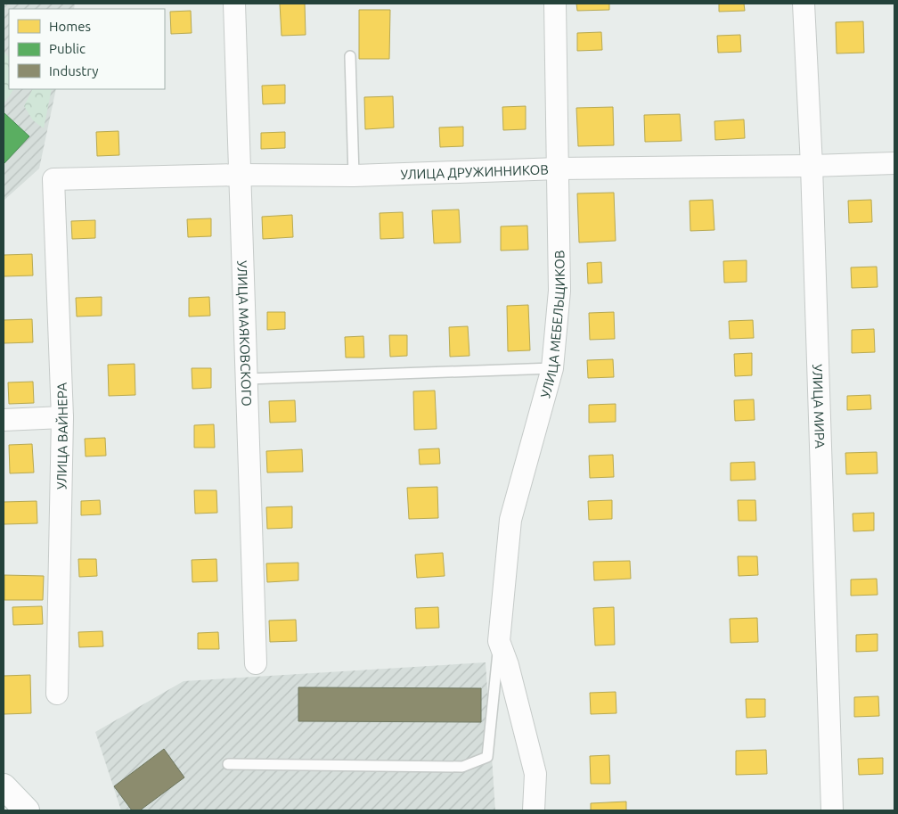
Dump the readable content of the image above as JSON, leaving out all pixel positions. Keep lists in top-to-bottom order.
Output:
{
  "streets": {
    "street": [
      "УЛИЦА ДРУЖИННИКОВ",
      "УЛИЦА МЕБЕЛЬЩИКОВ",
      "УЛИЦА МАЯКОВСКОГО",
      "УЛИЦА МИРА",
      "УЛИЦА ВАЙНЕРА"
    ]
  },
  "crossings": [
    ["УЛИЦА ДРУЖИННИКОВ", "УЛИЦА МЕБЕЛЬЩИКОВ"],
    ["УЛИЦА ДРУЖИННИКОВ", "УЛИЦА МАЯКОВСКОГО"],
    ["УЛИЦА ДРУЖИННИКОВ", "УЛИЦА МИРА"],
    ["УЛИЦА ДРУЖИННИКОВ", "УЛИЦА ВАЙНЕРА"]
  ],
  "legend": ["Homes", "Public", "Industry"]
}
